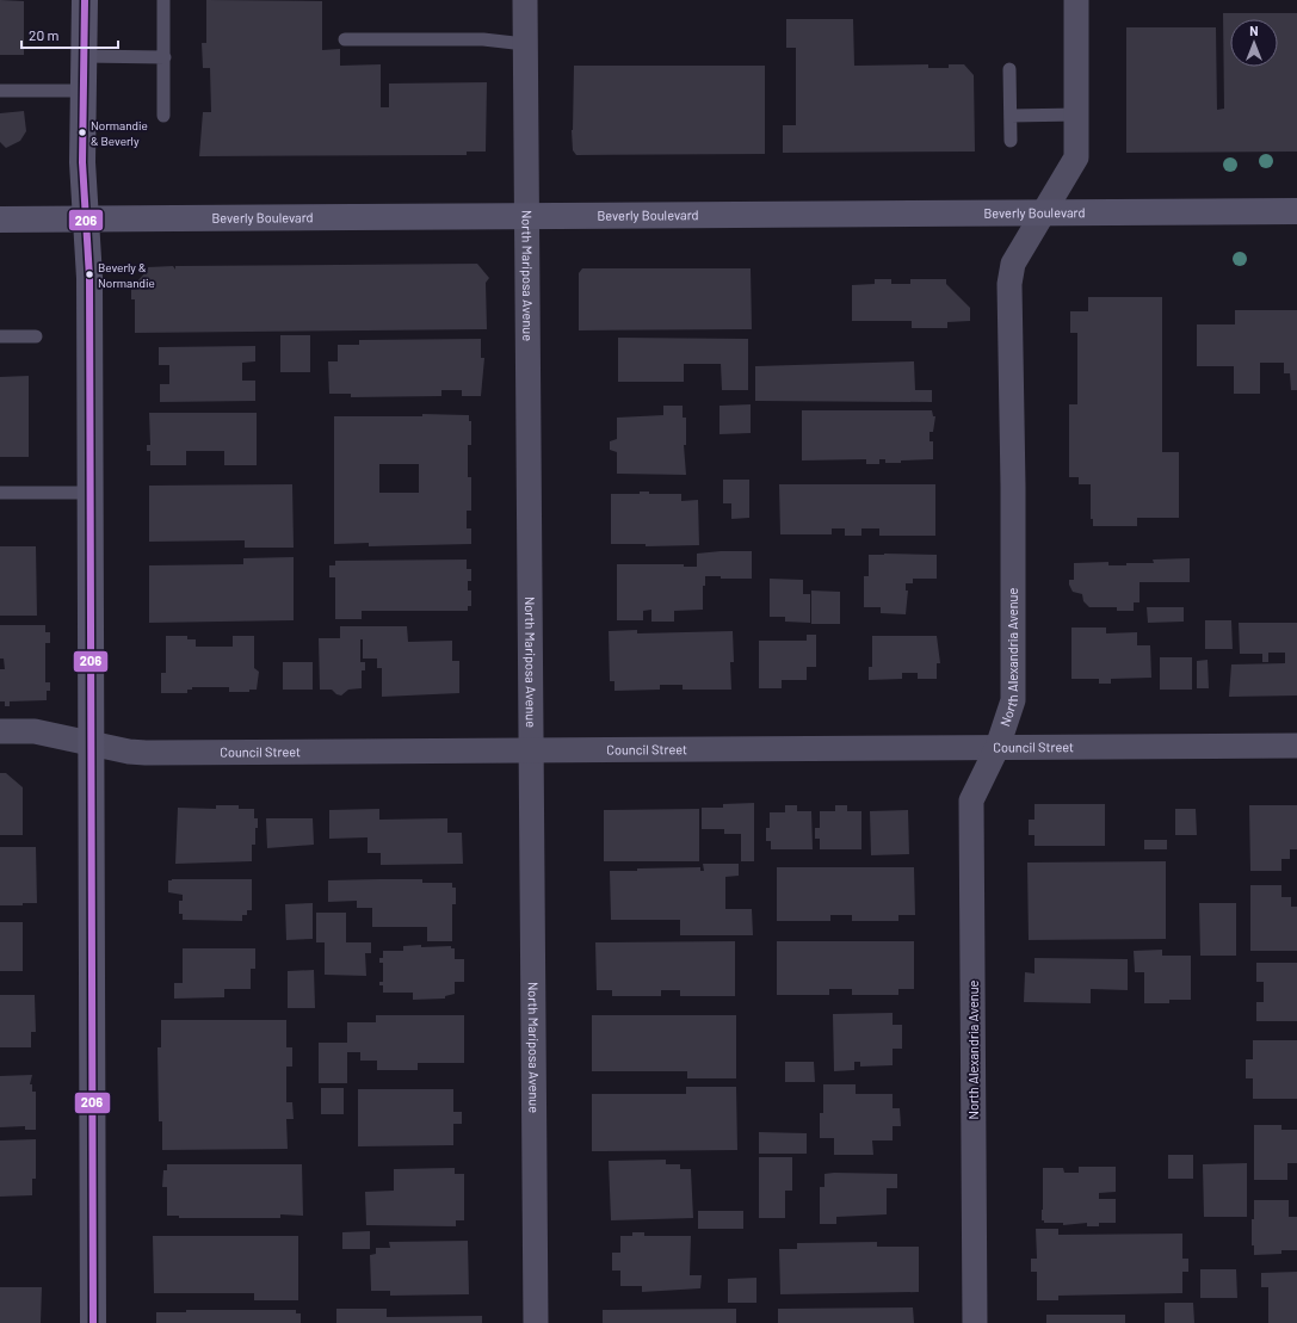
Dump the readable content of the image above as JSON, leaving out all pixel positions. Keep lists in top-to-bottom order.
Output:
{
  "streets": {
    "main road": ["Beverly Boulevard"],
    "street": ["North Mariposa Avenue", "North Alexandria Avenue", "Council Street"]
  },
  "crossings": [
    ["Beverly Boulevard", "North Mariposa Avenue"],
    ["Beverly Boulevard", "North Alexandria Avenue"],
    ["North Mariposa Avenue", "Council Street"],
    ["North Alexandria Avenue", "Council Street"]
  ],
  "places": ["Normandie & Beverly", "Beverly & Normandie"],
  "lines": ["transit line 206"],
  "scale_bar": "20 m",
  "north": "top"
}
